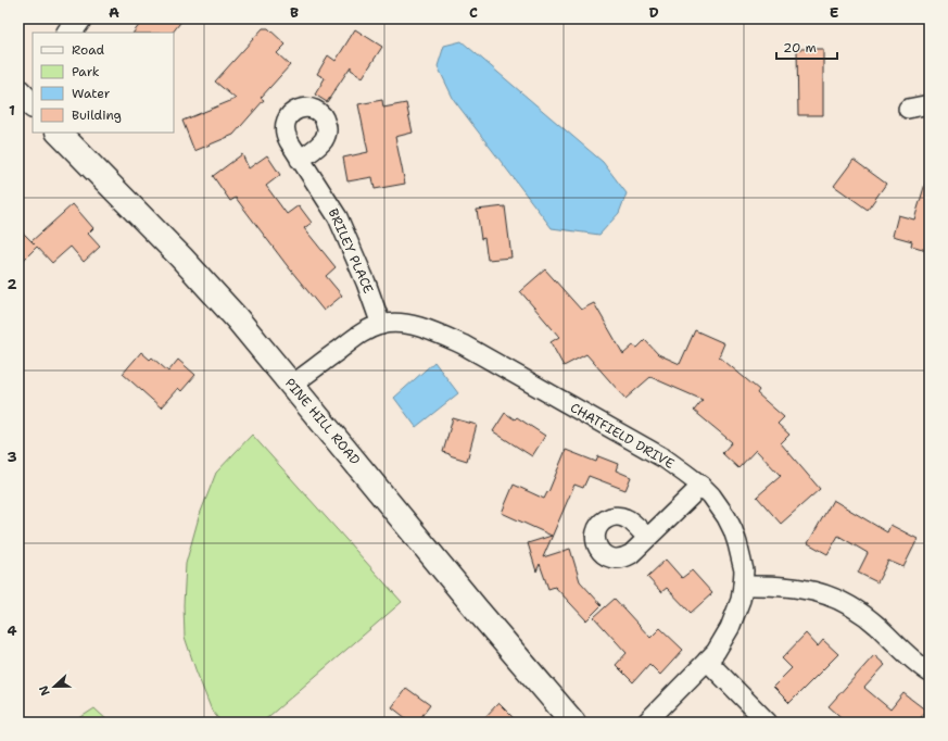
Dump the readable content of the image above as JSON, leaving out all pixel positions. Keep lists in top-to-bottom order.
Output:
{
  "streets": {
    "street": ["BRILEY PLACE", "PINE HILL ROAD", "CHATFIELD DRIVE"]
  },
  "crossings": [
    ["BRILEY PLACE", "CHATFIELD DRIVE"],
    ["PINE HILL ROAD", "CHATFIELD DRIVE"]
  ],
  "legend": [
    "Road",
    "Park",
    "Water",
    "Building"
  ],
  "scale_bar": "20 m",
  "north": "left",
  "grid": {
    "columns": [
      "A",
      "B",
      "C",
      "D",
      "E"
    ],
    "rows": [
      "1",
      "2",
      "3",
      "4"
    ]
  }
}
